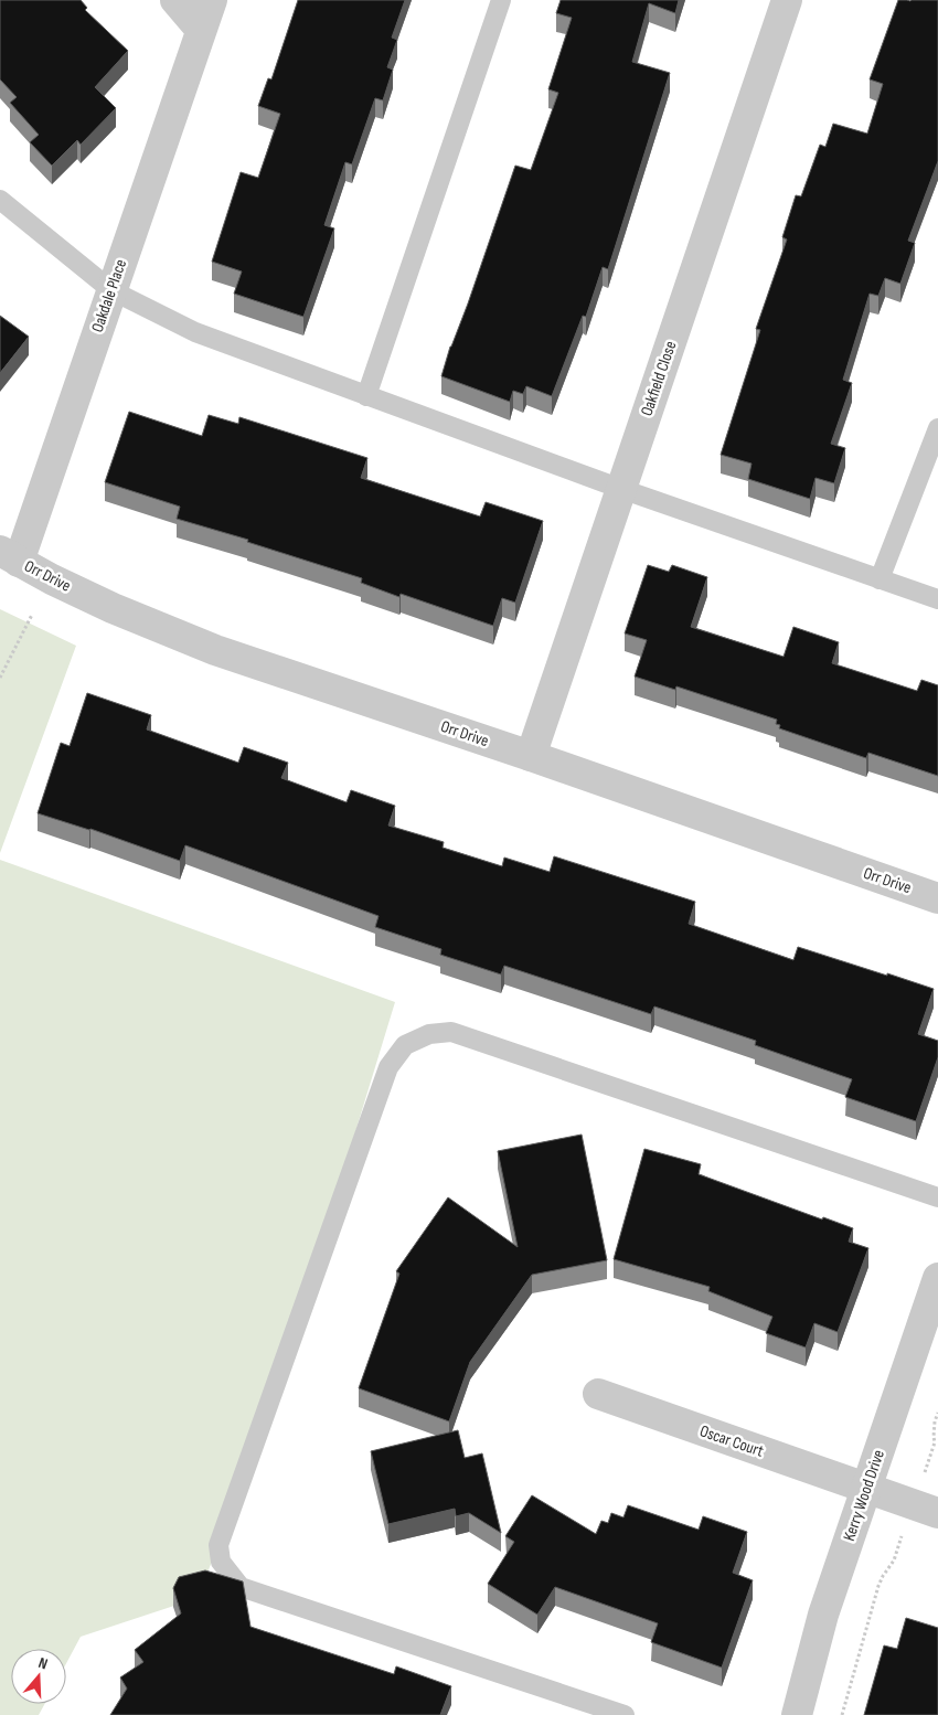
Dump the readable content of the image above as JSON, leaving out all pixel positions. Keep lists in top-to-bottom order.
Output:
{
  "streets": {
    "street": [
      "Oakdale Place",
      "Oakfield Close",
      "Orr Drive",
      "Oscar Court",
      "Kerry Wood Drive"
    ]
  },
  "crossings": [
    ["Oakdale Place", "Orr Drive"],
    ["Oakfield Close", "Orr Drive"],
    ["Oscar Court", "Kerry Wood Drive"]
  ],
  "north": "top"
}
